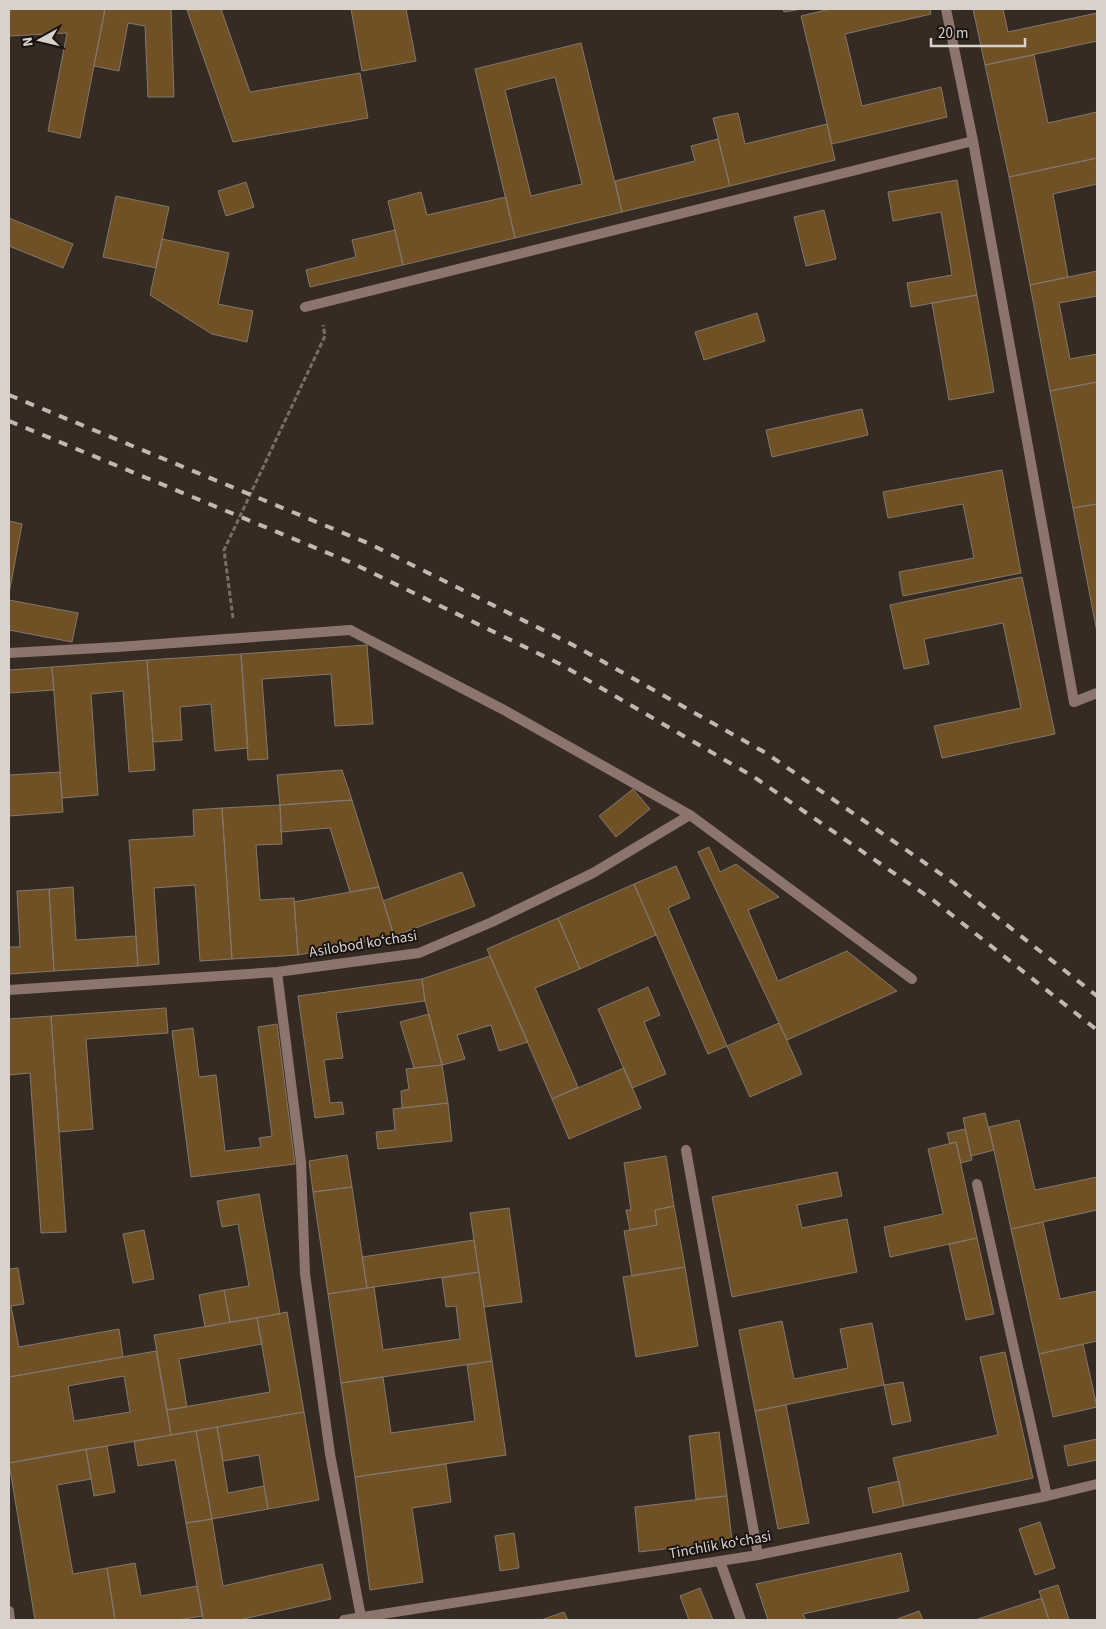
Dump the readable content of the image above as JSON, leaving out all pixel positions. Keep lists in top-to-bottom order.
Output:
{
  "streets": {
    "street": ["Asilobod koʻchasi", "Tinchlik koʻchasi"]
  },
  "scale_bar": "20 m",
  "north": "left"
}
